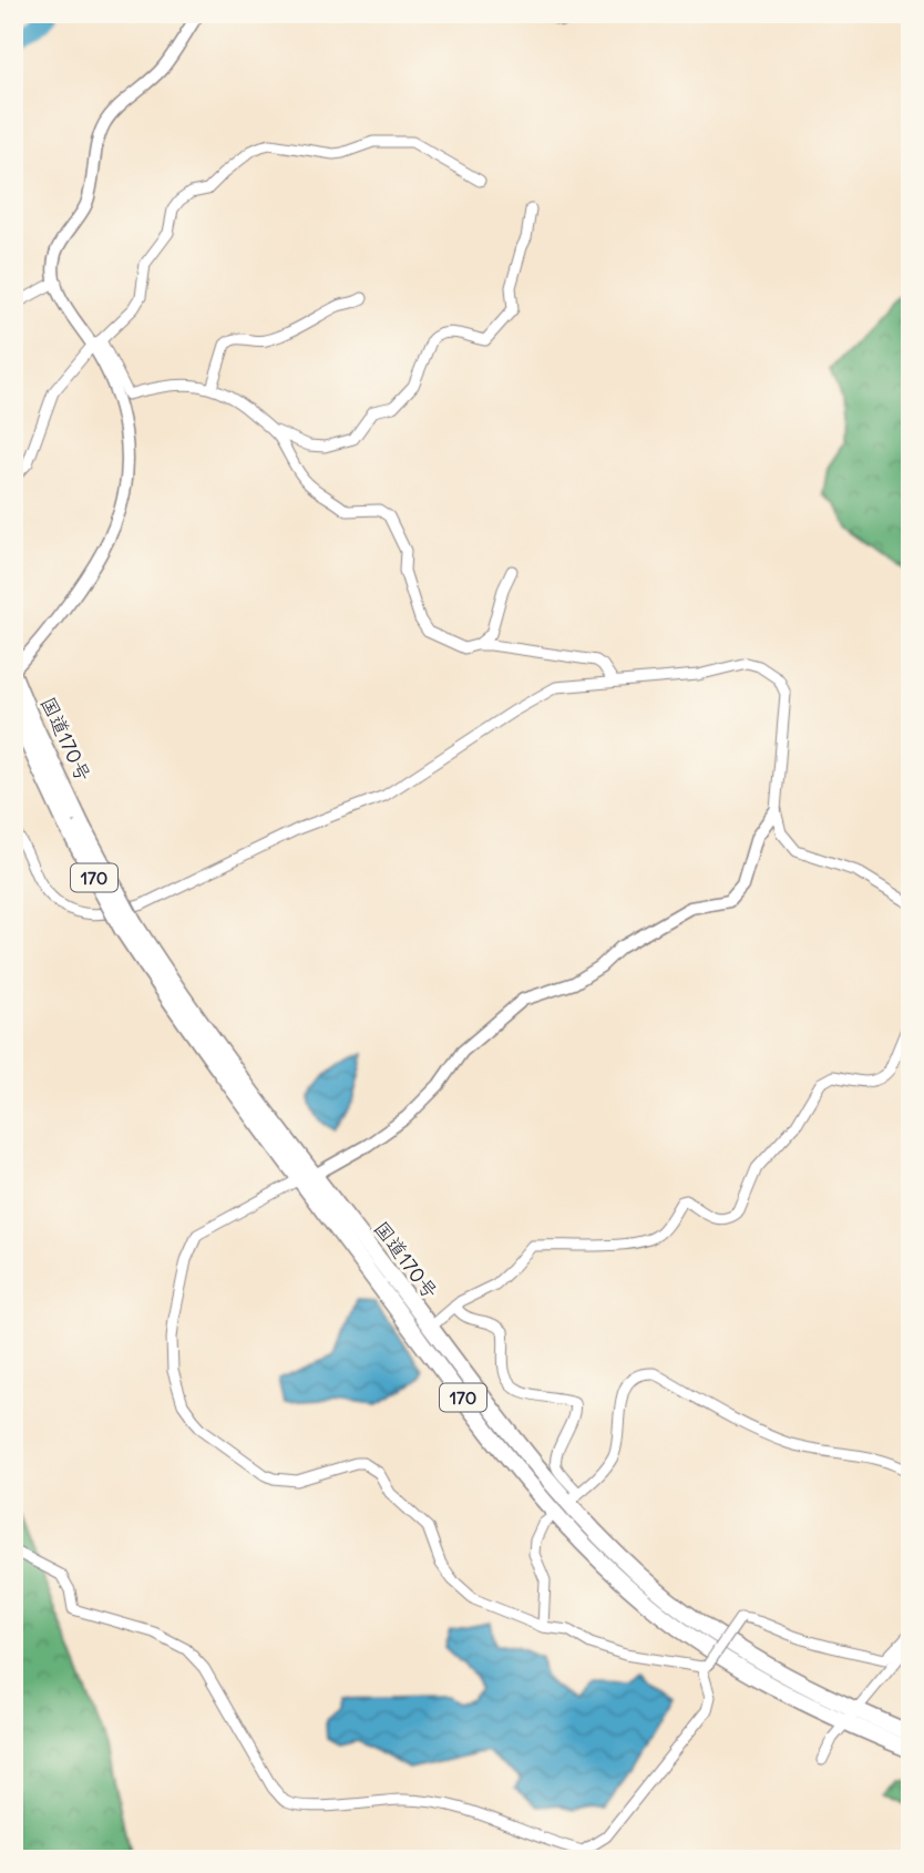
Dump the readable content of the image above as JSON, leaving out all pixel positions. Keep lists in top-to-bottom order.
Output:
{
  "streets": {
    "highway": ["国道170号", "170"]
  }
}
